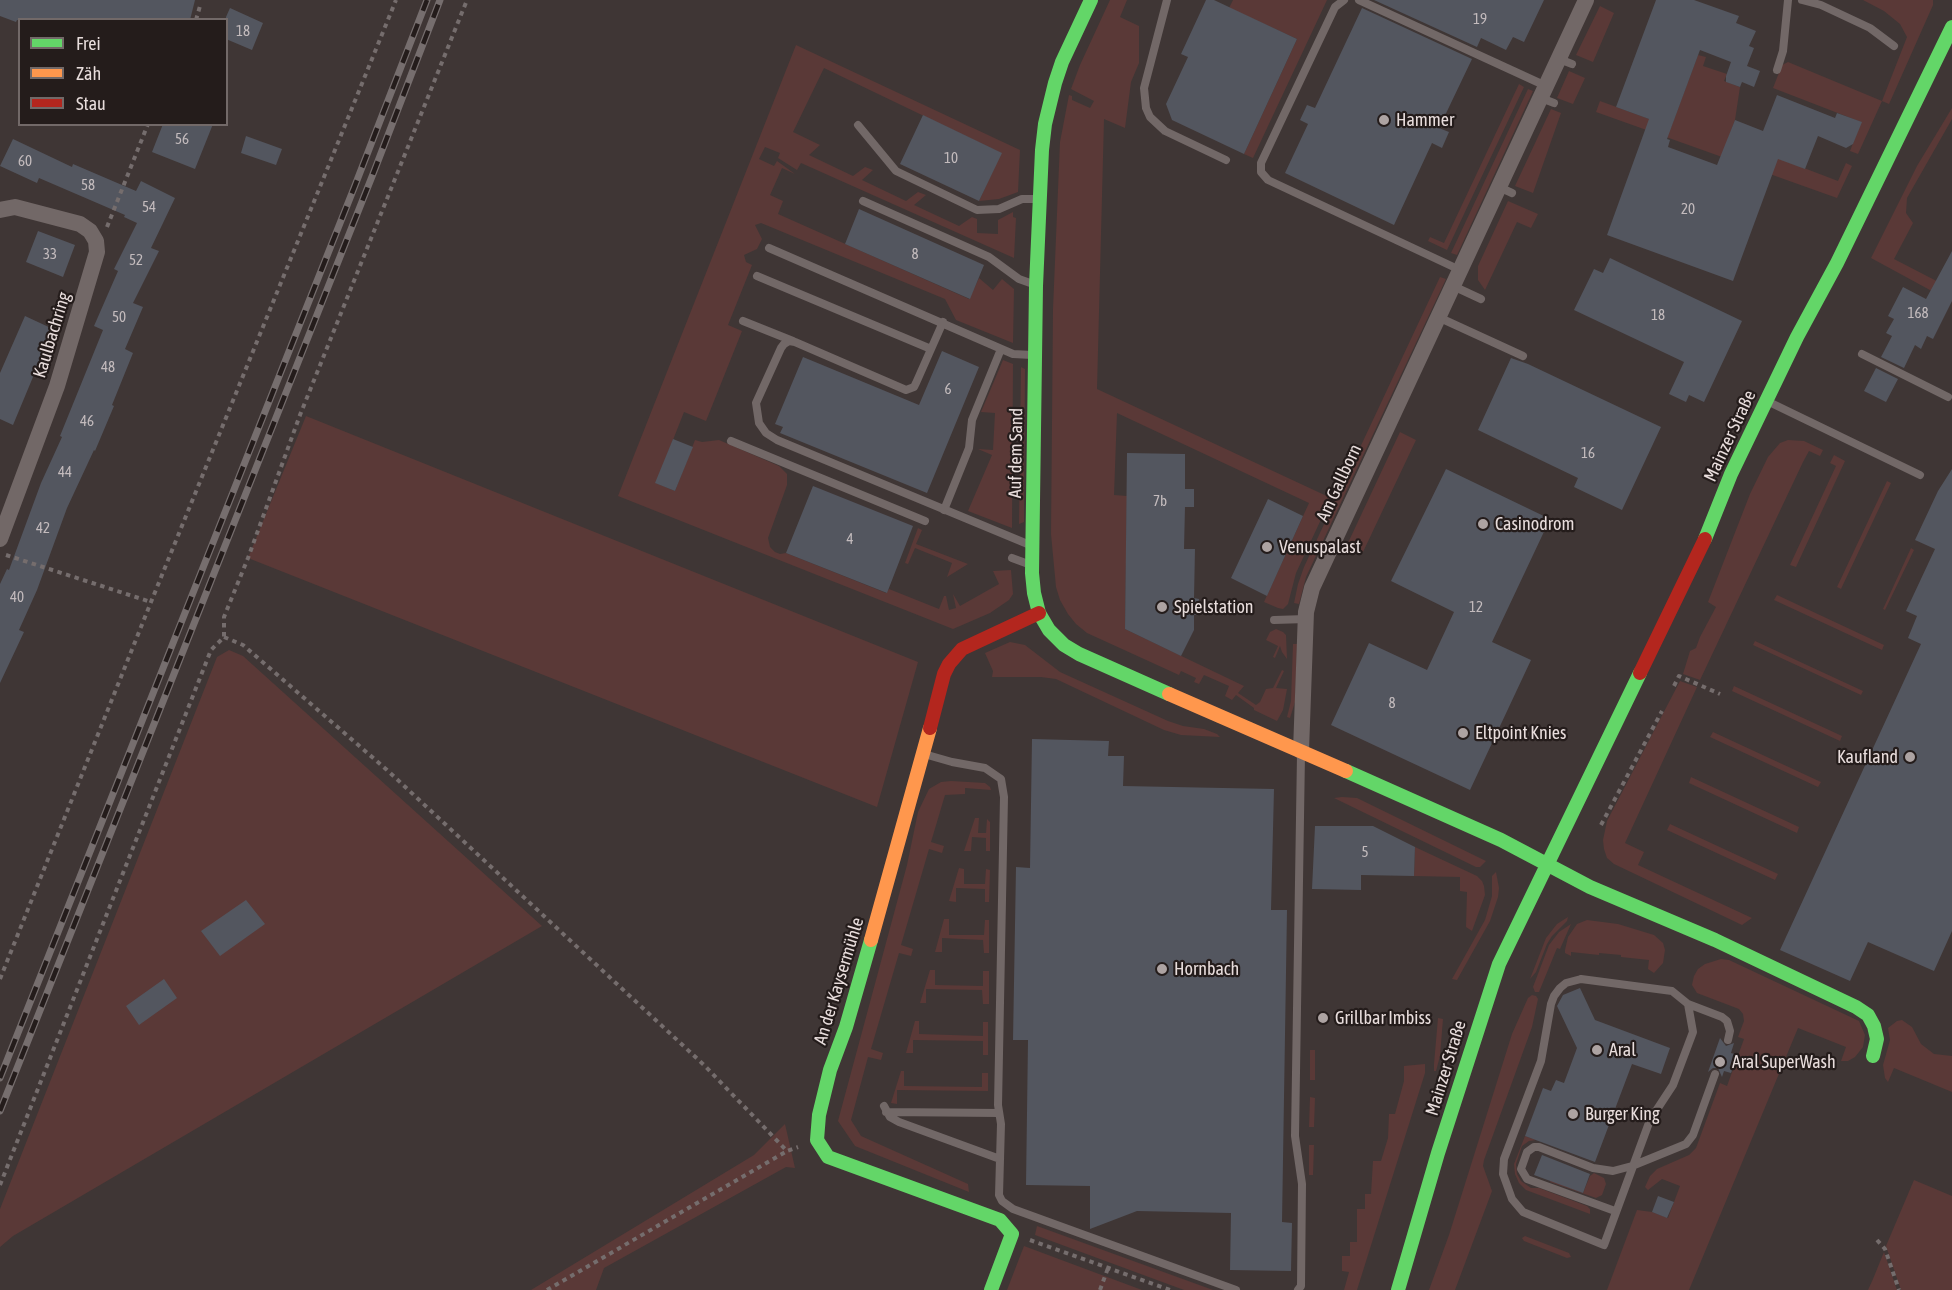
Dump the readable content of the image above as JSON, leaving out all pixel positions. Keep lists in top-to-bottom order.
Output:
{
  "streets": {
    "street": [
      "Kaulbachring",
      "Mainzer Straße",
      "Auf dem Sand",
      "Am Gallborn",
      "An der Kaysermühle"
    ]
  },
  "crossings": [
    ["Auf dem Sand", "Am Gallborn"],
    ["Auf dem Sand", "An der Kaysermühle"]
  ],
  "places": [
    "Hammer",
    "Casinodrom",
    "Venuspalast",
    "Spielstation",
    "Eltpoint Knies",
    "Kaufland",
    "Hornbach",
    "Grillbar Imbiss",
    "Aral",
    "Aral SuperWash",
    "Burger King"
  ],
  "house_numbers": [
    "19",
    "18",
    "56",
    "10",
    "60",
    "58",
    "54",
    "20",
    "33",
    "8",
    "52",
    "168",
    "18",
    "50",
    "48",
    "6",
    "46",
    "16",
    "44",
    "7b",
    "42",
    "4",
    "40",
    "12",
    "8",
    "5"
  ],
  "legend": ["Frei", "Zäh", "Stau"]
}
